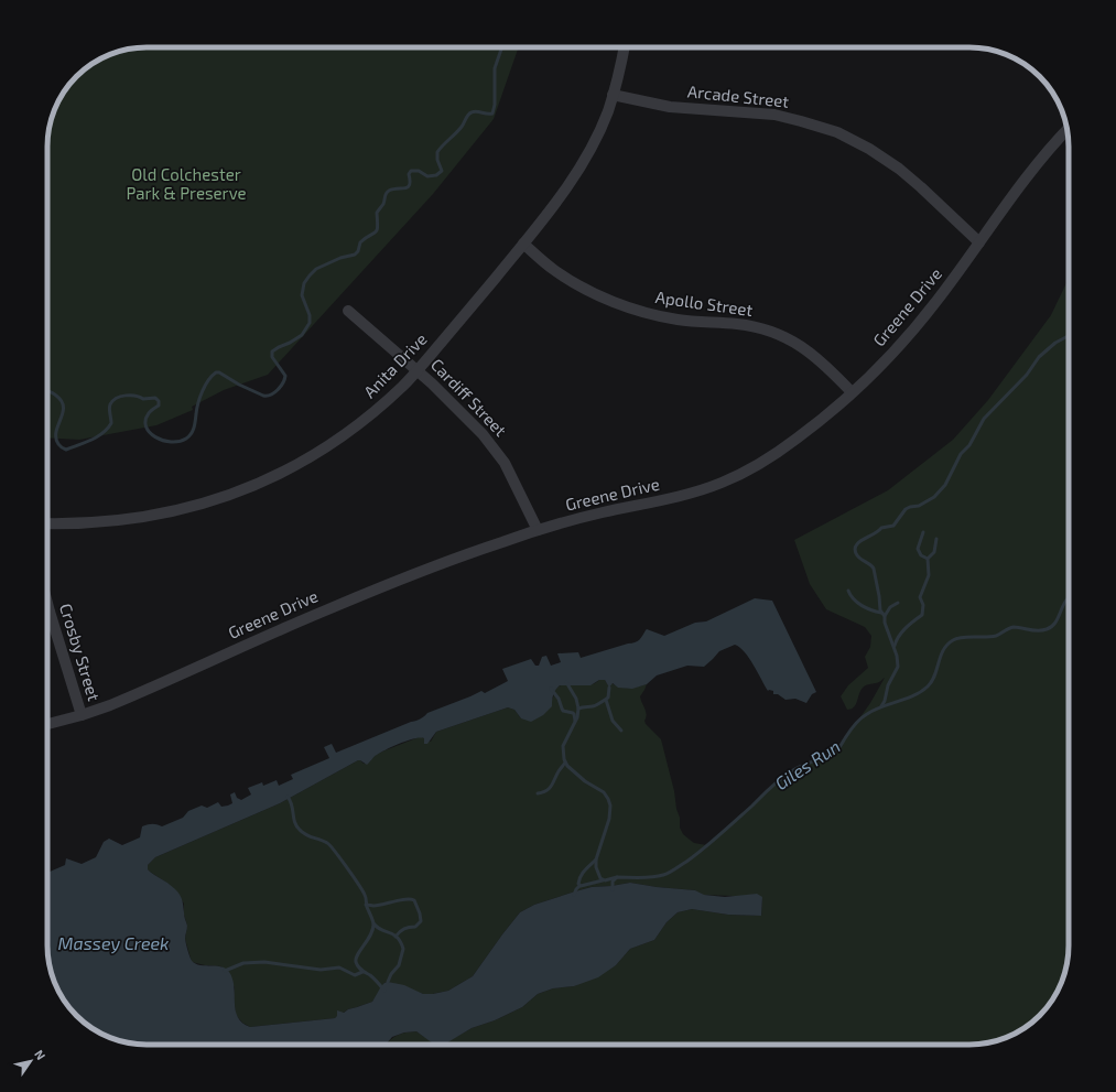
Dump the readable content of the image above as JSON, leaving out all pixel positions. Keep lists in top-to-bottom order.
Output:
{
  "streets": {
    "street": [
      "Arcade Street",
      "Apollo Street",
      "Greene Drive",
      "Anita Drive",
      "Cardiff Street",
      "Crosby Street"
    ]
  },
  "crossings": [
    ["Arcade Street", "Greene Drive"],
    ["Arcade Street", "Anita Drive"],
    ["Apollo Street", "Greene Drive"],
    ["Apollo Street", "Anita Drive"],
    ["Greene Drive", "Cardiff Street"],
    ["Greene Drive", "Crosby Street"],
    ["Anita Drive", "Cardiff Street"]
  ],
  "water": ["Giles Run", "Massey Creek"],
  "parks": ["Old Colchester Park & Preserve"],
  "north": "top right"
}
